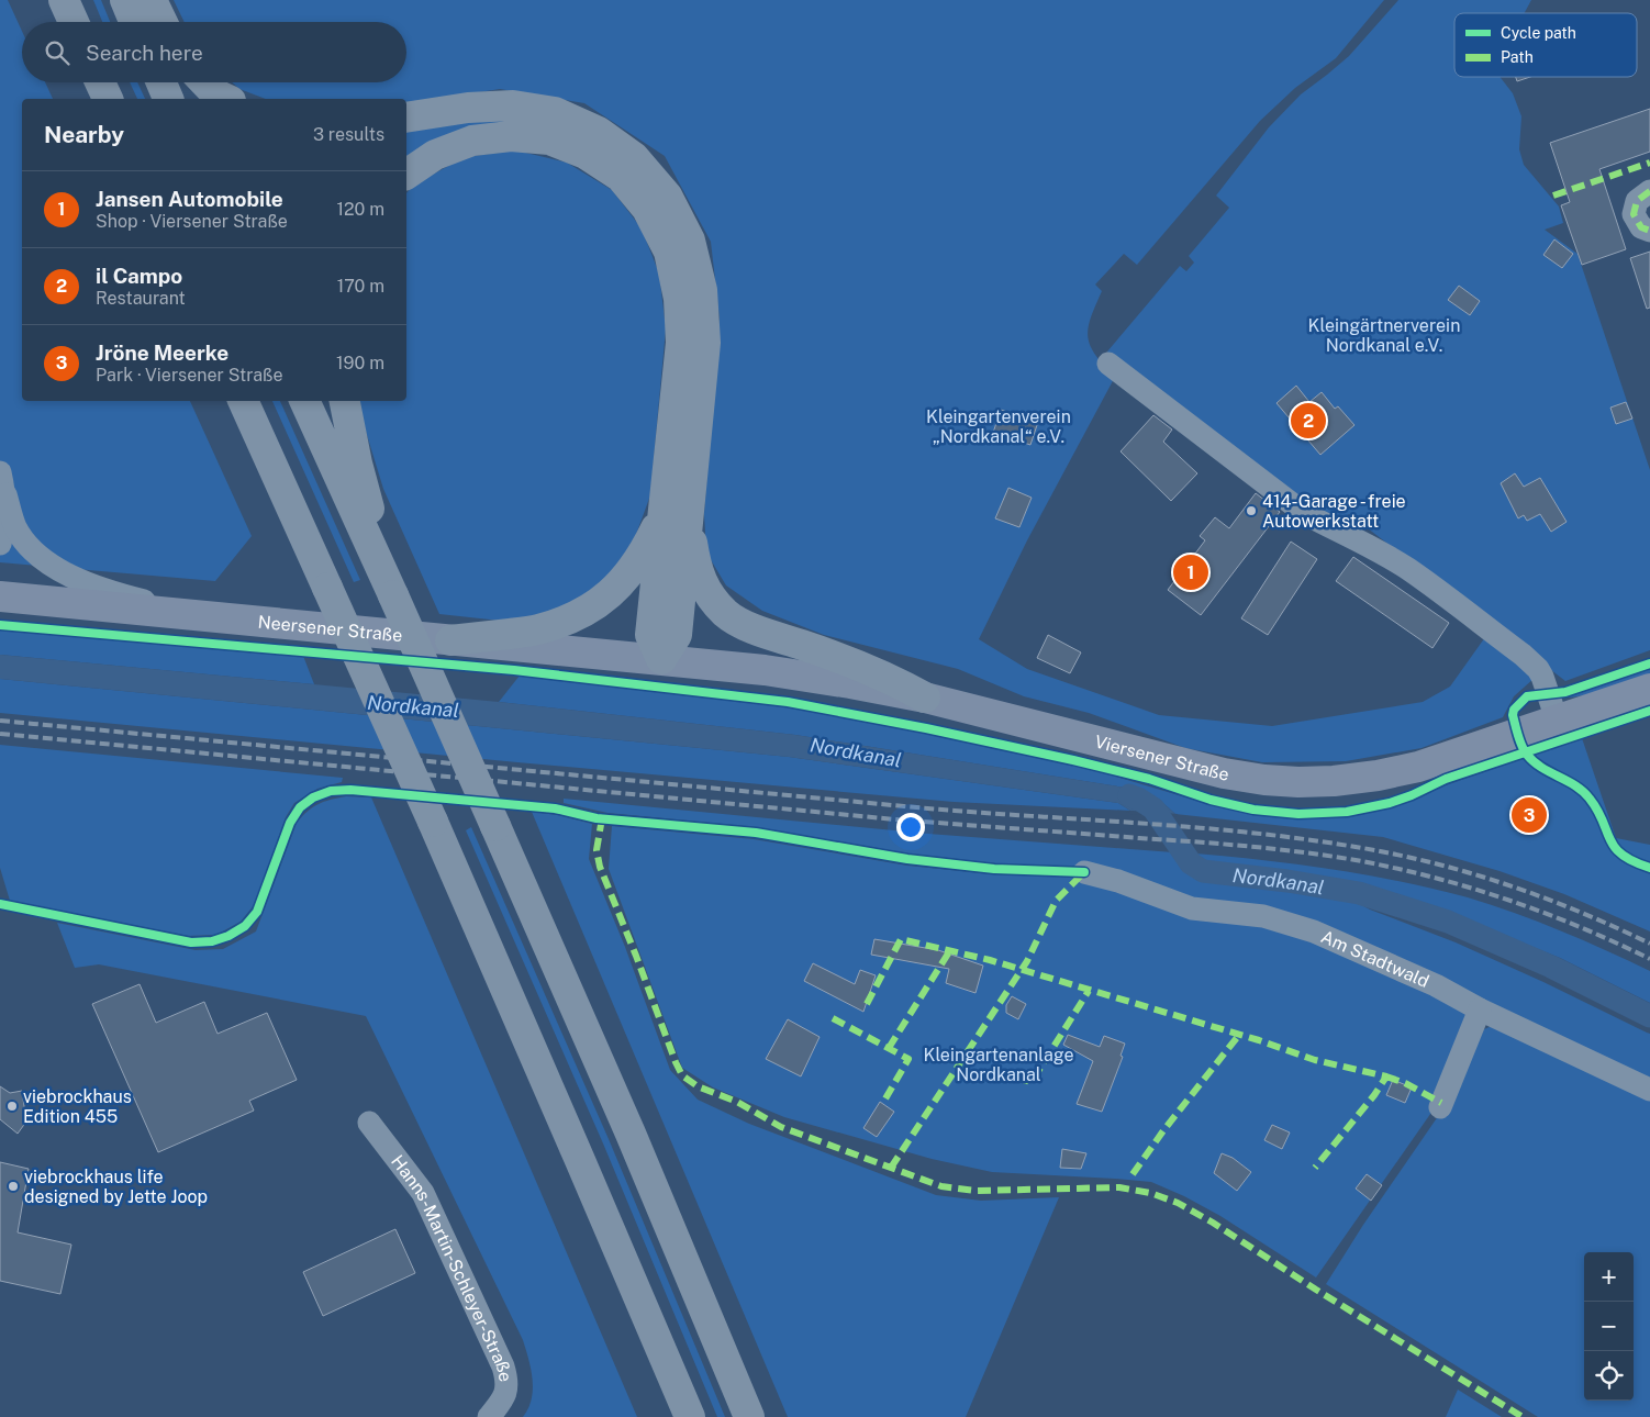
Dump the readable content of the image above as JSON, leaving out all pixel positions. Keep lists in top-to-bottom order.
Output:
{
  "streets": {
    "main road": ["Neersener Straße", "Viersener Straße"],
    "street": ["Am Stadtwald", "Hanns-Martin-Schleyer-Straße"]
  },
  "crossings": [
    ["Neersener Straße", "Viersener Straße"]
  ],
  "water": ["Nordkanal"],
  "parks": ["Kleingärtnerverein Nordkanal e.V.", "Kleingartenverein „Nordkanal“ e.V.", "Kleingartenanlage Nordkanal"],
  "places": ["414-Garage - freie Autowerkstatt", "viebrockhaus Edition 455", "viebrockhaus life designed by Jette Joop"],
  "legend": ["Cycle path", "Path"],
  "page": {
    "search": "Search here",
    "heading": ["Nearby", "3 results"],
    "list": [
      {
        "mark": "1",
        "name": "Jansen Automobile",
        "note": "Shop · Viersener Straße",
        "value": "120 m"
      },
      {
        "mark": "2",
        "name": "il Campo",
        "note": "Restaurant",
        "value": "170 m"
      },
      {
        "mark": "3",
        "name": "Jröne Meerke",
        "note": "Park · Viersener Straße",
        "value": "190 m"
      }
    ],
    "pins": ["2", "1", "3"],
    "map_buttons": ["+", "−"]
  }
}
